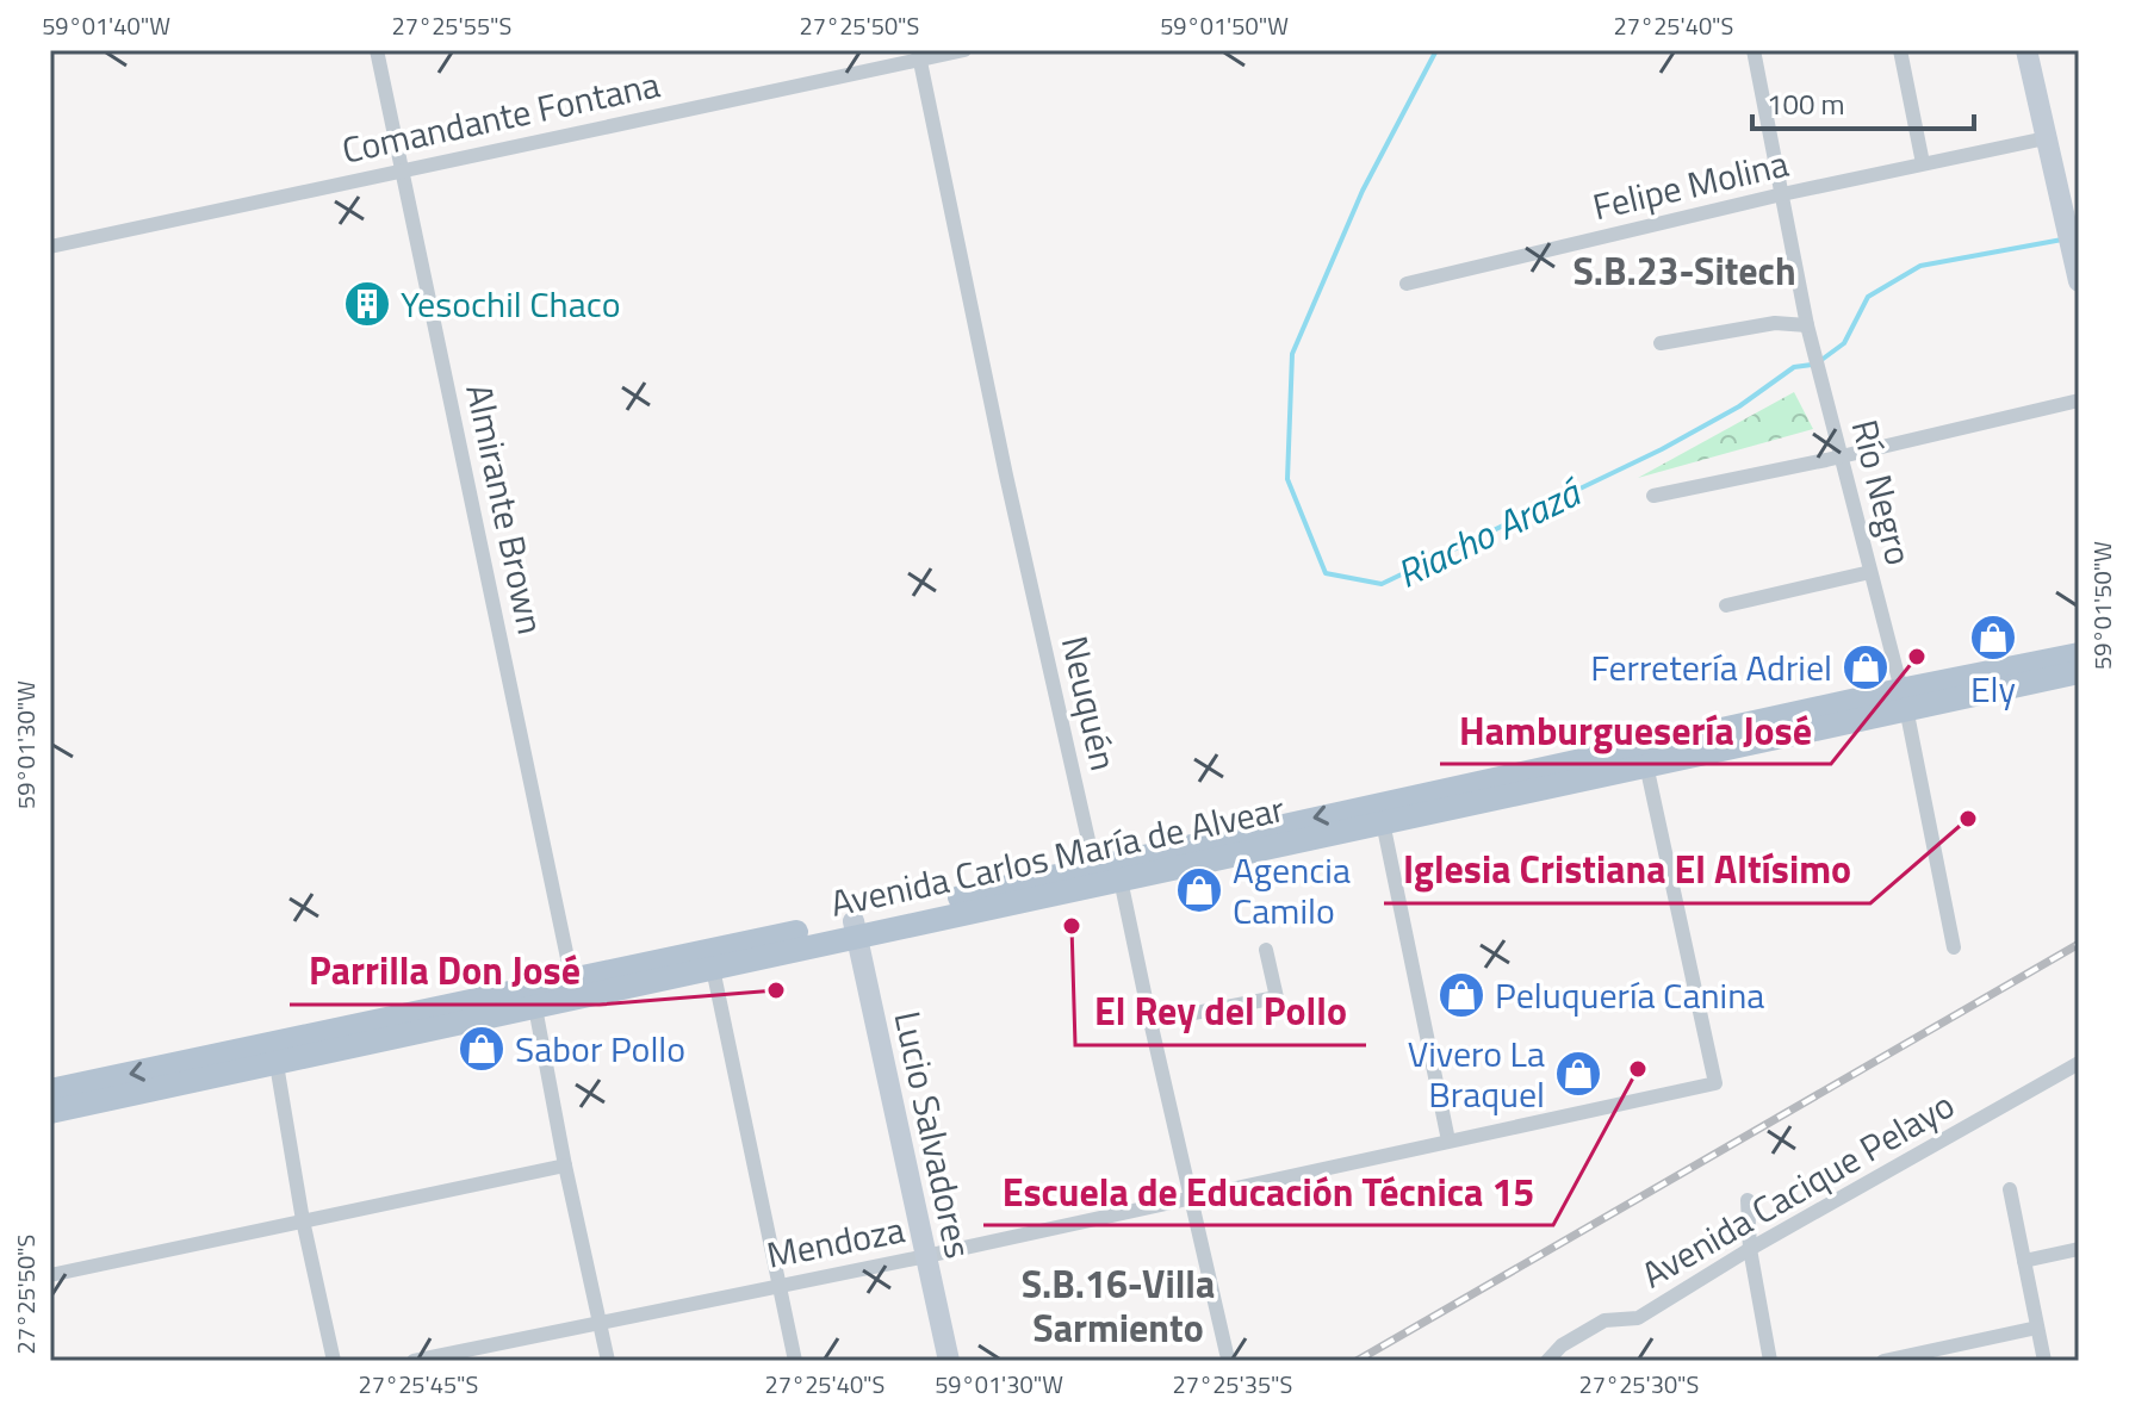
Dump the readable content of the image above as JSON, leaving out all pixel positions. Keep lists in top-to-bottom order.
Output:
{
  "streets": {
    "main road": ["Avenida Carlos María de Alvear"],
    "street": [
      "Comandante Fontana",
      "Felipe Molina",
      "Río Negro",
      "Almirante Brown",
      "Neuquén",
      "Lucio Salvadores",
      "Avenida Cacique Pelayo",
      "Mendoza"
    ]
  },
  "crossings": [
    ["Comandante Fontana", "Almirante Brown"],
    ["Comandante Fontana", "Neuquén"],
    ["Felipe Molina", "Río Negro"],
    ["Río Negro", "Avenida Carlos María de Alvear"],
    ["Almirante Brown", "Avenida Carlos María de Alvear"],
    ["Neuquén", "Avenida Carlos María de Alvear"],
    ["Avenida Carlos María de Alvear", "Lucio Salvadores"],
    ["Avenida Carlos María de Alvear", "Mendoza"],
    ["Lucio Salvadores", "Mendoza"]
  ],
  "districts": ["S.B.23-Sitech", "S.B.16-Villa Sarmiento"],
  "water": ["Riacho Arazá"],
  "places": {
    "building": ["Yesochil Chaco"],
    "shop": [
      "Ely",
      "Ferretería Adriel",
      "Agencia Camilo",
      "Peluquería Canina",
      "Sabor Pollo",
      "Vivero La Braquel"
    ],
    "other": [
      "Hamburguesería José",
      "Iglesia Cristiana El Altísimo",
      "El Rey del Pollo",
      "Parrilla Don José",
      "Escuela de Educación Técnica 15"
    ]
  },
  "scale_bar": "100 m",
  "coordinates": [
    "59°01'40\"W",
    "27°25'55\"S",
    "27°25'50\"S",
    "59°01'50\"W",
    "27°25'40\"S",
    "59°01'30\"W",
    "27°25'45\"S",
    "27°25'35\"S",
    "27°25'30\"S"
  ]
}
